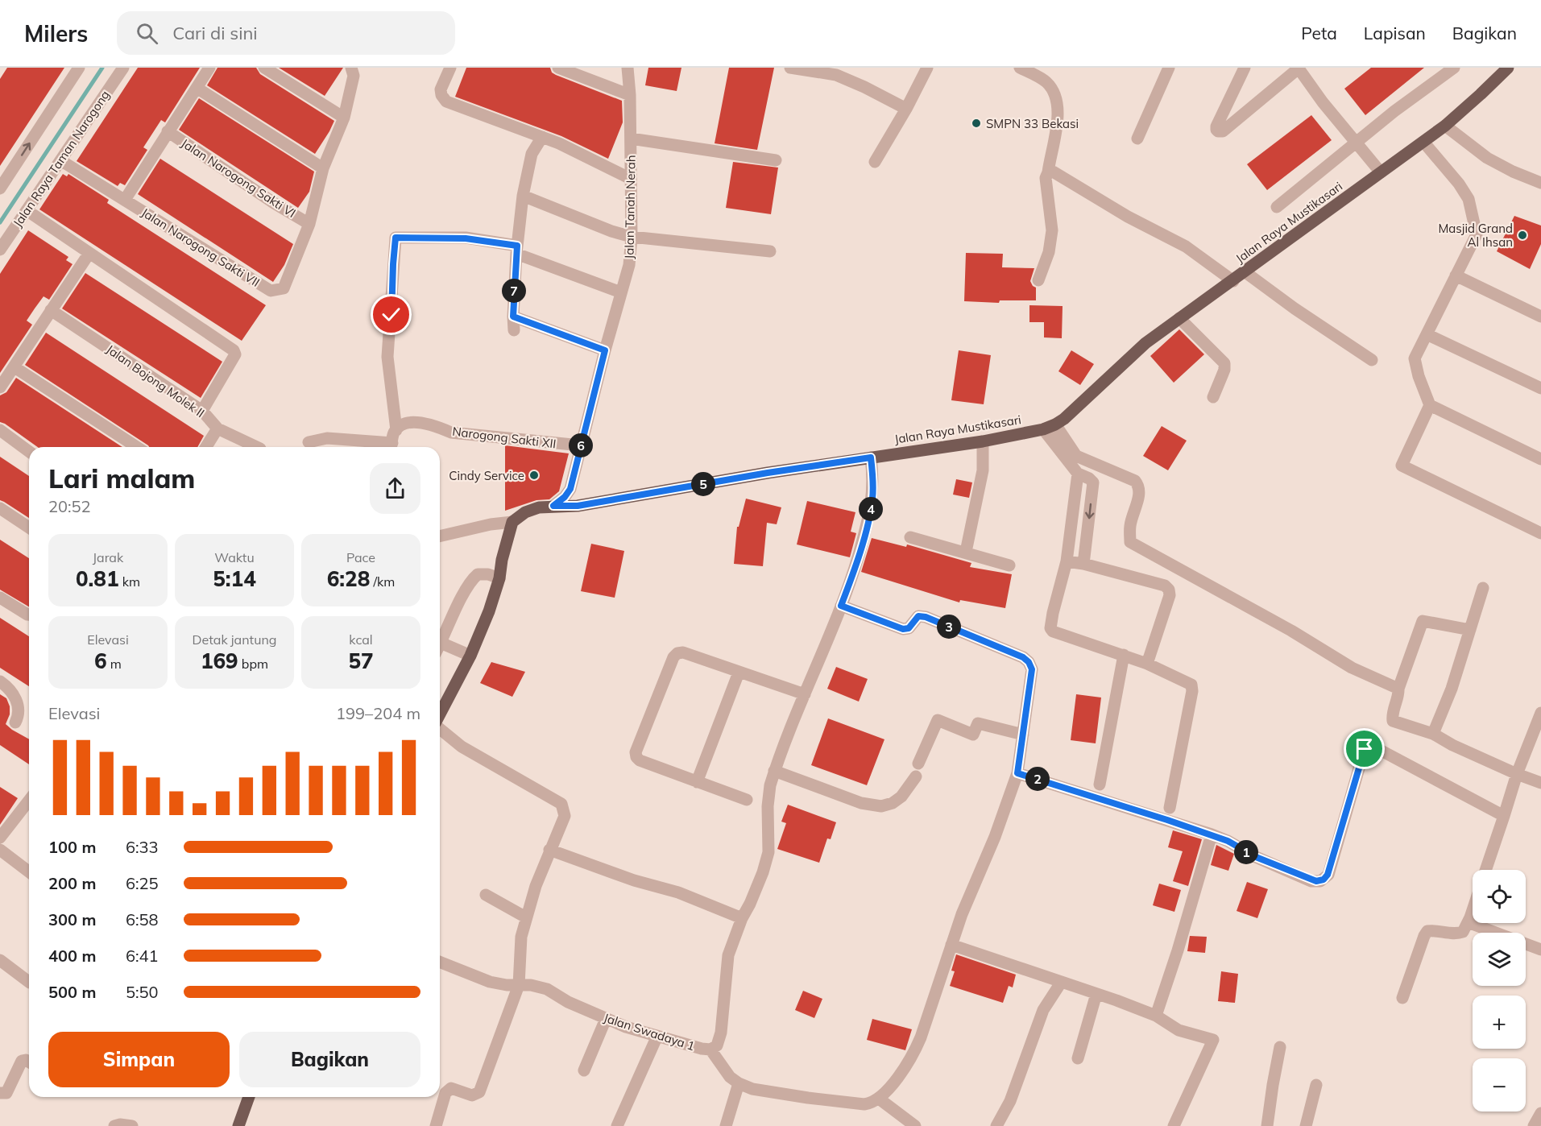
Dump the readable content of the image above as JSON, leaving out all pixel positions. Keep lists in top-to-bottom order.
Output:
{
  "streets": {
    "main road": ["Jalan Raya Mustikasari"],
    "street": [
      "Jalan Raya Taman Narogong",
      "Jalan Narogong Sakti VI",
      "Jalan Tanah Nerah",
      "Jalan Narogong Sakti VII",
      "Jalan Bojong Molek II",
      "Narogong Sakti XII",
      "Jalan Swadaya 1"
    ]
  },
  "crossings": [
    ["Jalan Raya Taman Narogong", "Jalan Narogong Sakti VII"],
    ["Jalan Narogong Sakti VI", "Jalan Narogong Sakti VII"],
    ["Jalan Tanah Nerah", "Jalan Raya Mustikasari"],
    ["Jalan Tanah Nerah", "Narogong Sakti XII"],
    ["Jalan Raya Mustikasari", "Jalan Swadaya 1"]
  ],
  "places": ["SMPN 33 Bekasi", "Masjid Grand Al Ihsan", "Cindy Service"],
  "page": {
    "header": "Milers",
    "search": "Cari di sini",
    "nav": ["Peta", "Lapisan", "Bagikan"],
    "pins": [
      "7",
      "6",
      "5",
      "4",
      "3",
      "2",
      "1"
    ],
    "heading": ["Lari malam", "20:52"],
    "stats": [
      ["Jarak", "0.81 km"],
      ["Waktu", "5:14"],
      ["Pace", "6:28 /km"],
      ["Elevasi", "6 m"],
      ["Detak jantung", "169 bpm"],
      ["kcal", "57"]
    ],
    "chart": ["Elevasi", "199–204 m"],
    "list": [
      {
        "name": "100 m",
        "note": "6:33"
      },
      {
        "name": "200 m",
        "note": "6:25"
      },
      {
        "name": "300 m",
        "note": "6:58"
      },
      {
        "name": "400 m",
        "note": "6:41"
      },
      {
        "name": "500 m",
        "note": "5:50"
      }
    ],
    "map_buttons": ["+", "−"],
    "buttons": ["Simpan", "Bagikan"]
  }
}
